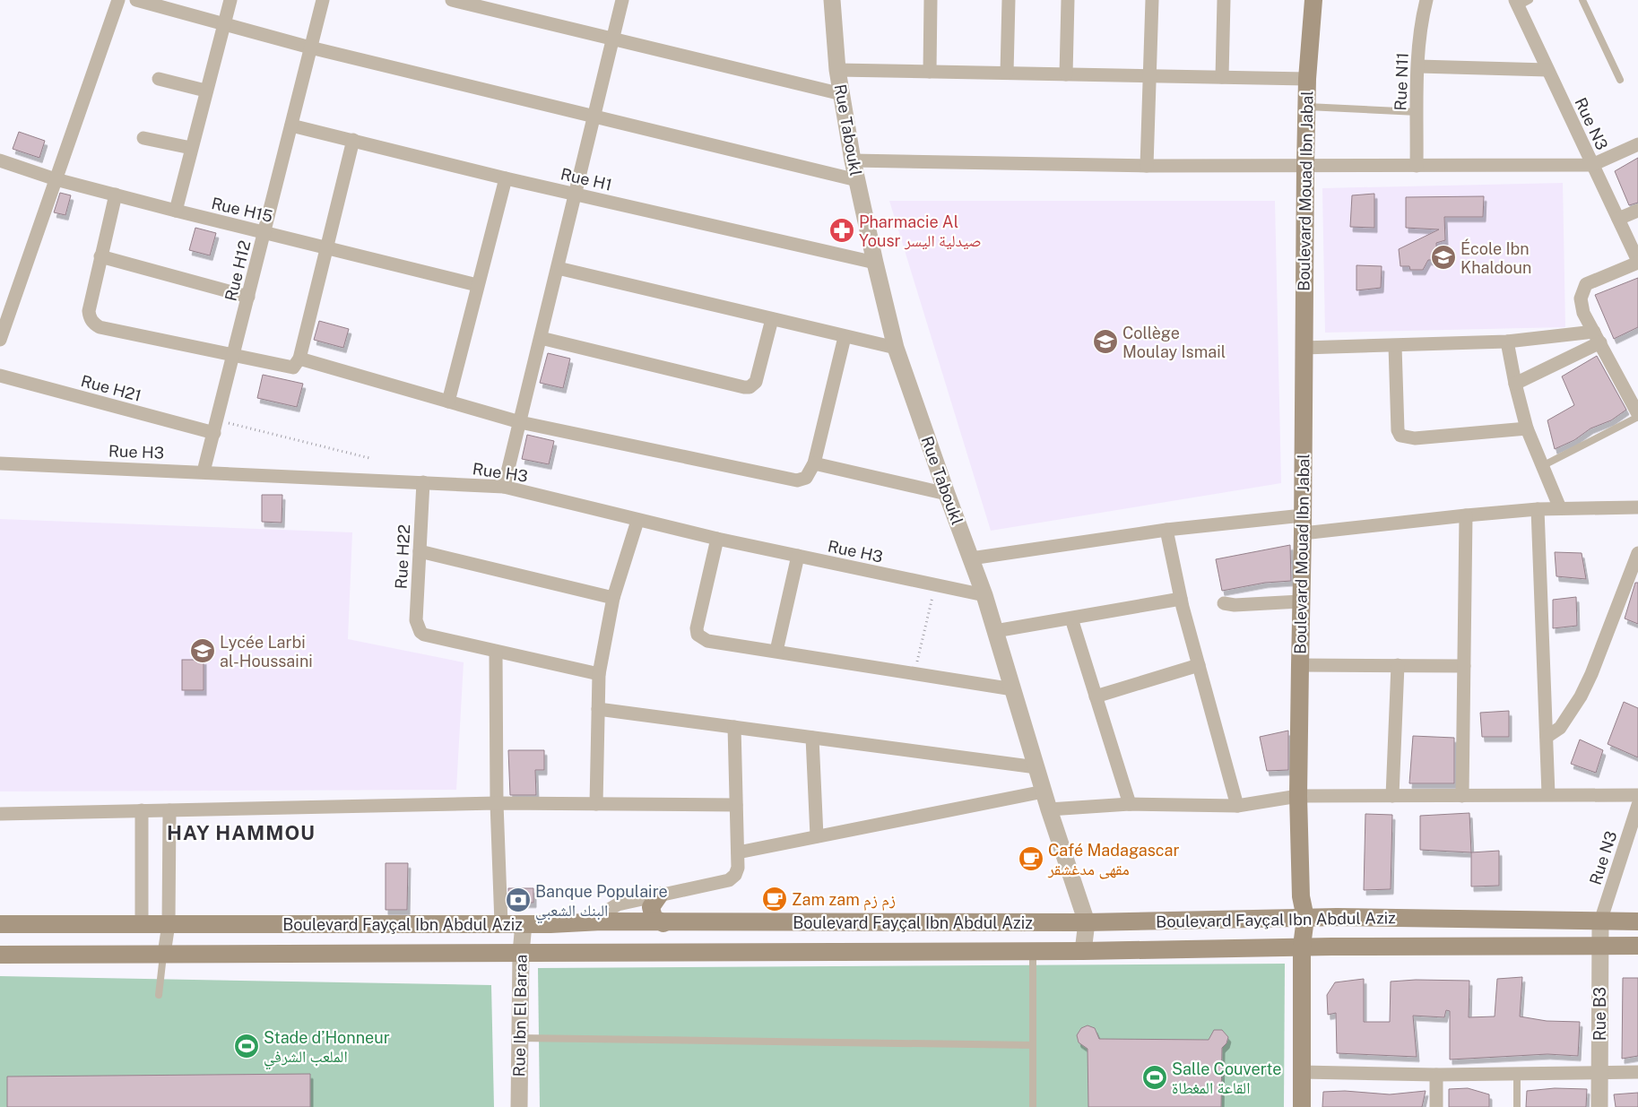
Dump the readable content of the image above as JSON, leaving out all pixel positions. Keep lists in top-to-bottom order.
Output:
{
  "streets": {
    "main road": ["Boulevard Mouad Ibn Jabal", "Boulevard Fayçal Ibn Abdul Aziz"],
    "street": [
      "Rue N11",
      "Rue N3",
      "Rue Taboukl",
      "Rue H1",
      "Rue H15",
      "Rue H12",
      "Rue H21",
      "Rue H3",
      "Rue H22",
      "Rue B3",
      "Rue Ibn El Baraa"
    ]
  },
  "crossings": [
    ["Rue N3", "Boulevard Fayçal Ibn Abdul Aziz"],
    ["Rue N3", "Rue B3"],
    ["Rue Taboukl", "Rue H1"],
    ["Rue Taboukl", "Rue H3"],
    ["Rue Taboukl", "Boulevard Fayçal Ibn Abdul Aziz"],
    ["Rue H1", "Rue H12"],
    ["Boulevard Mouad Ibn Jabal", "Boulevard Fayçal Ibn Abdul Aziz"],
    ["Rue H15", "Rue H12"],
    ["Rue H12", "Rue H21"],
    ["Rue H12", "Rue H3"],
    ["Rue H3", "Rue H22"],
    ["Boulevard Fayçal Ibn Abdul Aziz", "Rue B3"],
    ["Boulevard Fayçal Ibn Abdul Aziz", "Rue Ibn El Baraa"]
  ],
  "districts": ["HAY HAMMOU"],
  "places": {
    "pharmacy": ["Pharmacie Al Yousr صيدلية اليسر"],
    "school or university": ["École Ibn Khaldoun", "Collège Moulay Ismail", "Lycée Larbi al-Houssaini"],
    "cafe": ["Café Madagascar مقهى مدغشقر", "Zam zam زم زم"],
    "bank": ["Banque Populaire البنك الشعبي"],
    "sports": ["Stade d’Honneur الملعب الشرفي", "Salle Couverte القاعة المغطاة"]
  }
}
